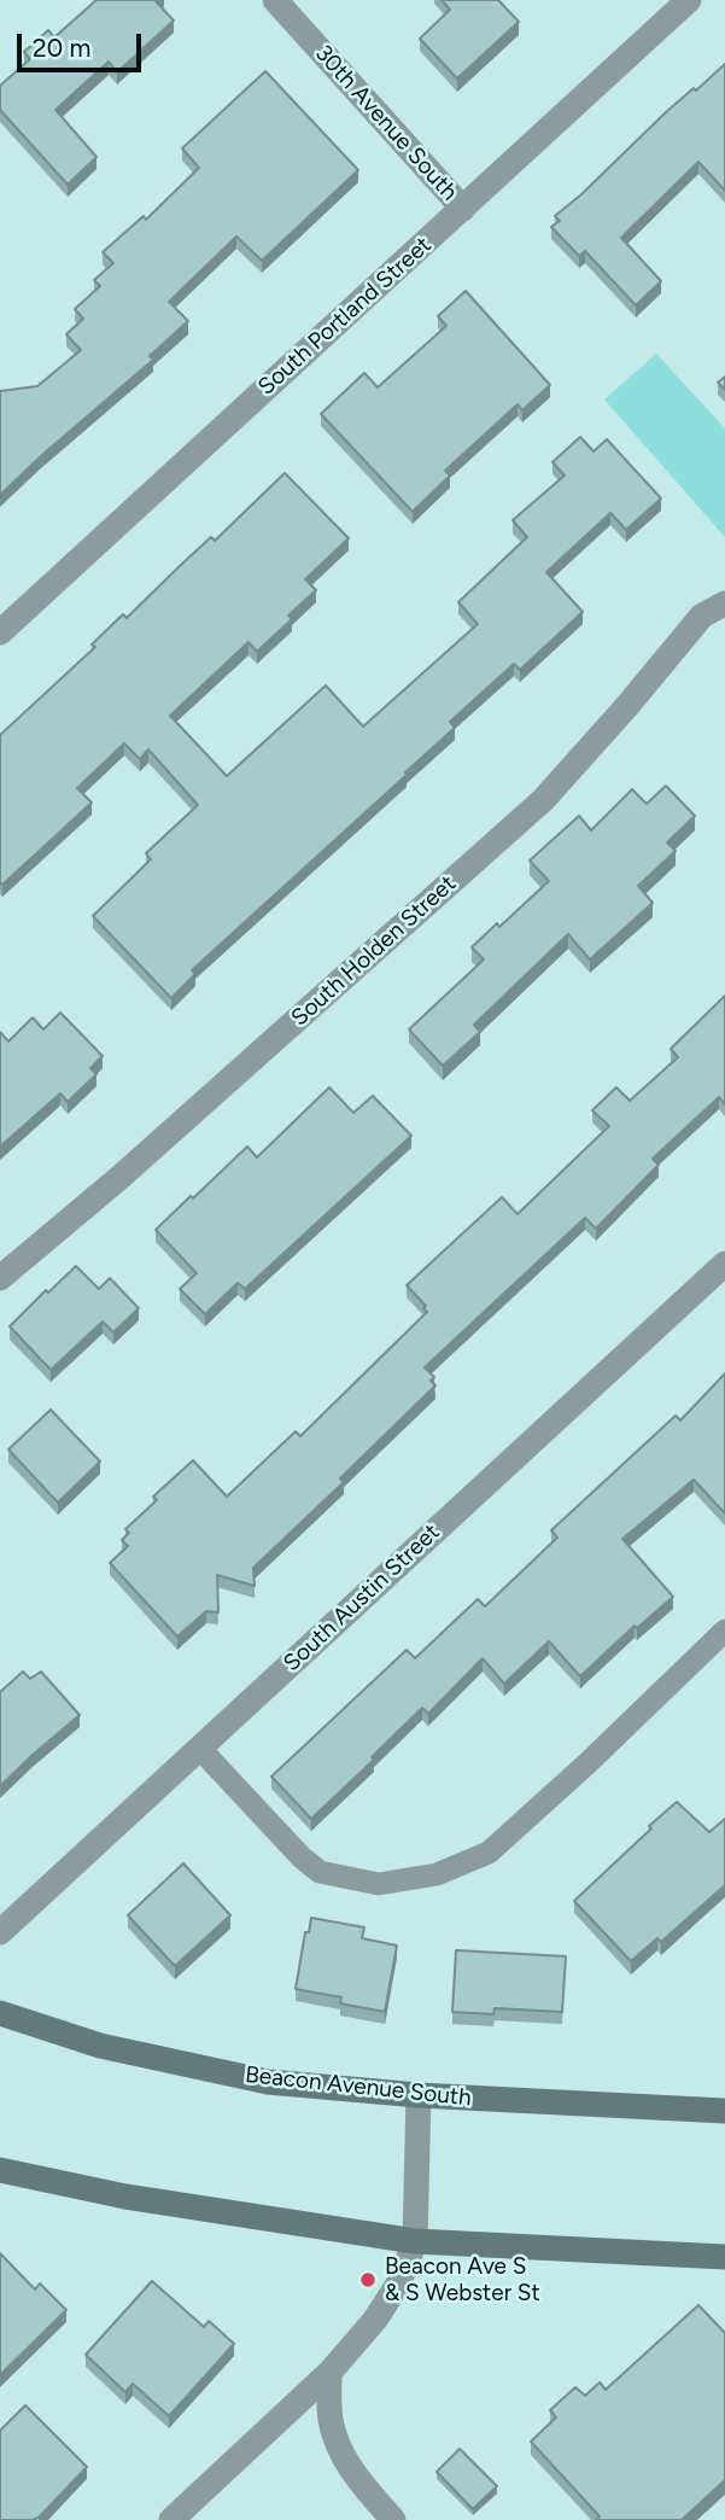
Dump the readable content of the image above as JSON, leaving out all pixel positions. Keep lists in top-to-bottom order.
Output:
{
  "streets": {
    "main road": ["Beacon Avenue South"],
    "street": [
      "30th Avenue South",
      "South Portland Street",
      "South Holden Street",
      "South Austin Street"
    ]
  },
  "crossings": [
    ["30th Avenue South", "South Portland Street"]
  ],
  "places": ["Beacon Ave S & S Webster St"],
  "scale_bar": "20 m"
}
